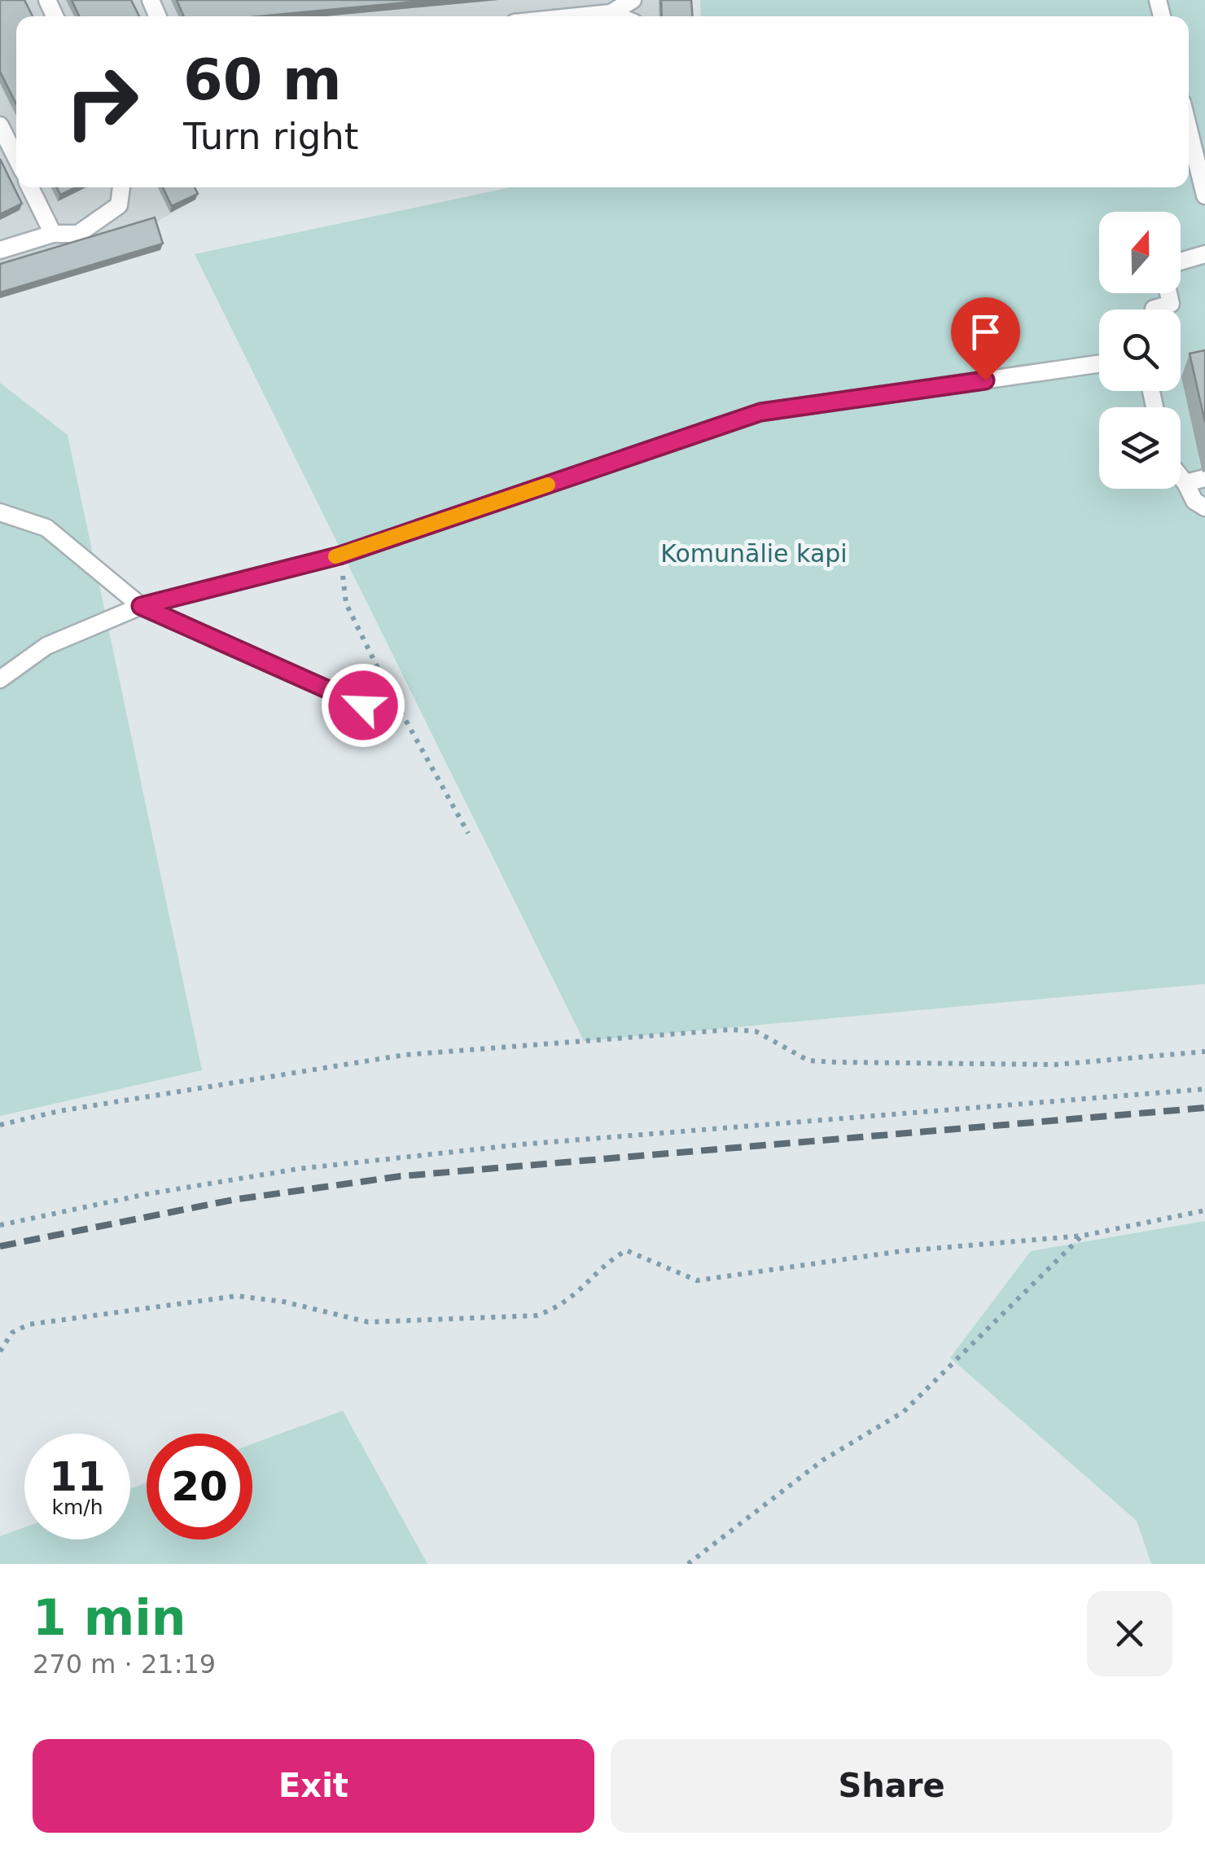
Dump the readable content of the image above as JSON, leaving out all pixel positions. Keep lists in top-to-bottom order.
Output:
{
  "parks": ["Komunālie kapi"],
  "north": "top",
  "page": {
    "turn": ["60 m", "Turn right"],
    "speed": "11 km/h",
    "limit": "20",
    "heading": ["1 min", "270 m · 21:19"],
    "buttons": ["Exit", "Share"]
  }
}
